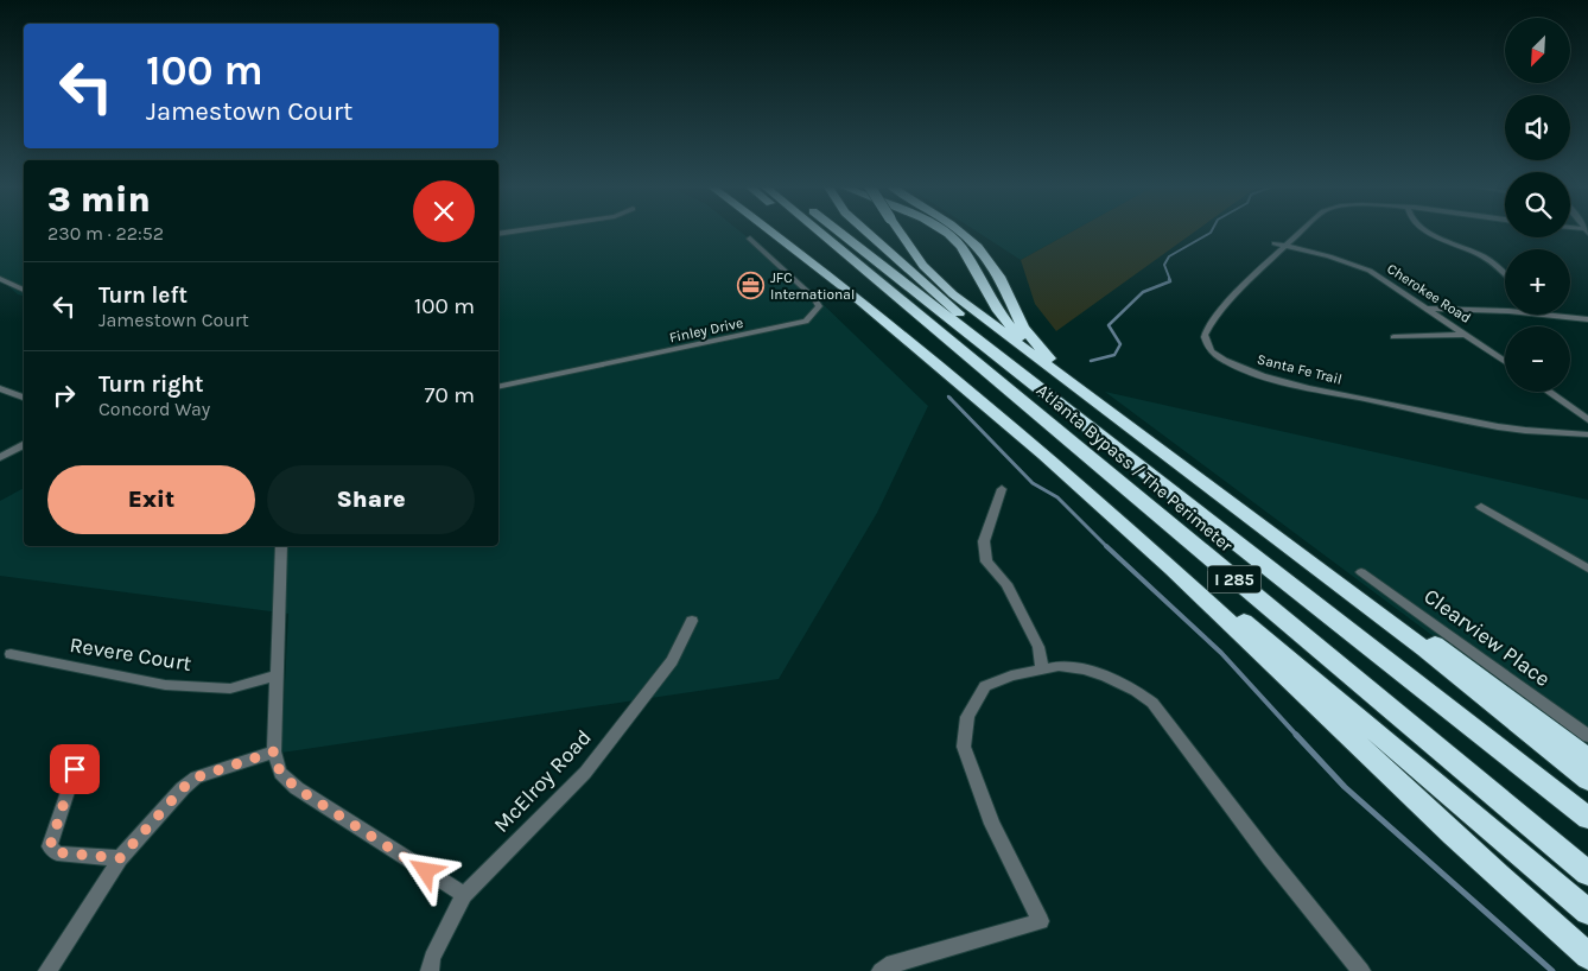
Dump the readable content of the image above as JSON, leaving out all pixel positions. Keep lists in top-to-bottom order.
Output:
{
  "streets": {
    "highway": ["Atlanta Bypass / The Perimeter", "I 285"],
    "street": [
      "Cherokee Road",
      "Finley Drive",
      "Santa Fe Trail",
      "Clearview Place",
      "Revere Court",
      "McElroy Road"
    ]
  },
  "crossings": [
    ["Cherokee Road", "Santa Fe Trail"]
  ],
  "places": {
    "office": ["JFC International"]
  },
  "north": "bottom left",
  "page": {
    "map_buttons": ["+", "−"],
    "turn": ["100 m", "Jamestown Court"],
    "heading": ["3 min", "230 m · 22:52"],
    "list": [
      {
        "name": "Turn left",
        "note": "Jamestown Court",
        "value": "100 m"
      },
      {
        "name": "Turn right",
        "note": "Concord Way",
        "value": "70 m"
      }
    ],
    "buttons": ["Exit", "Share"]
  }
}
